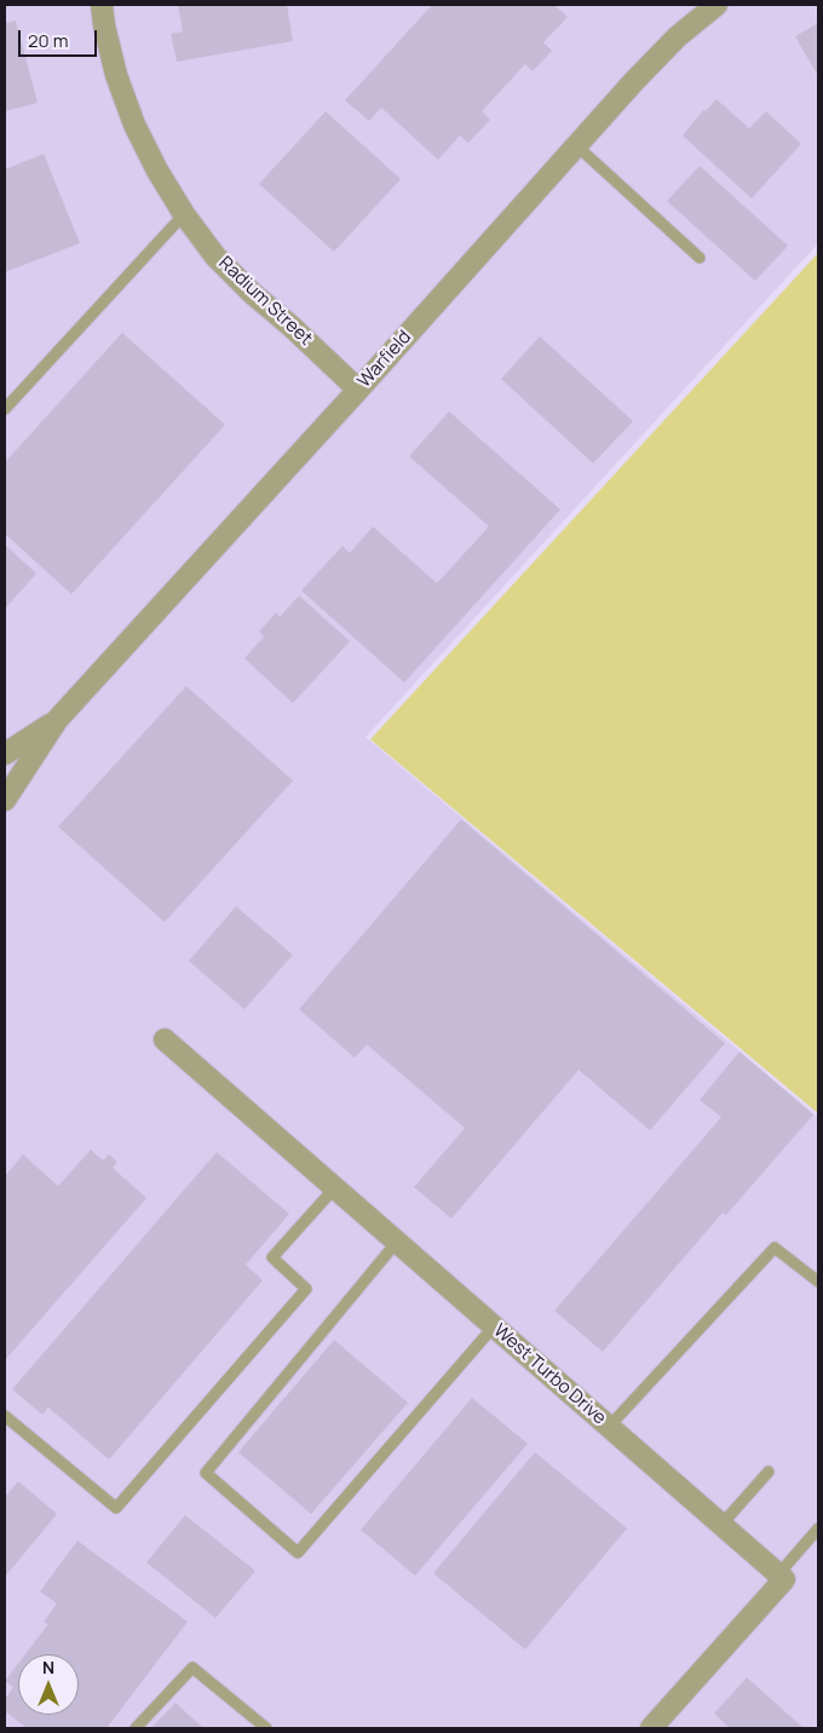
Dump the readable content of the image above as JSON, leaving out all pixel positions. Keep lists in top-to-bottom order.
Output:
{
  "streets": {
    "street": ["Radium Street", "Warfield", "West Turbo Drive"]
  },
  "crossings": [
    ["Radium Street", "Warfield"]
  ],
  "scale_bar": "20 m",
  "north": "top"
}
